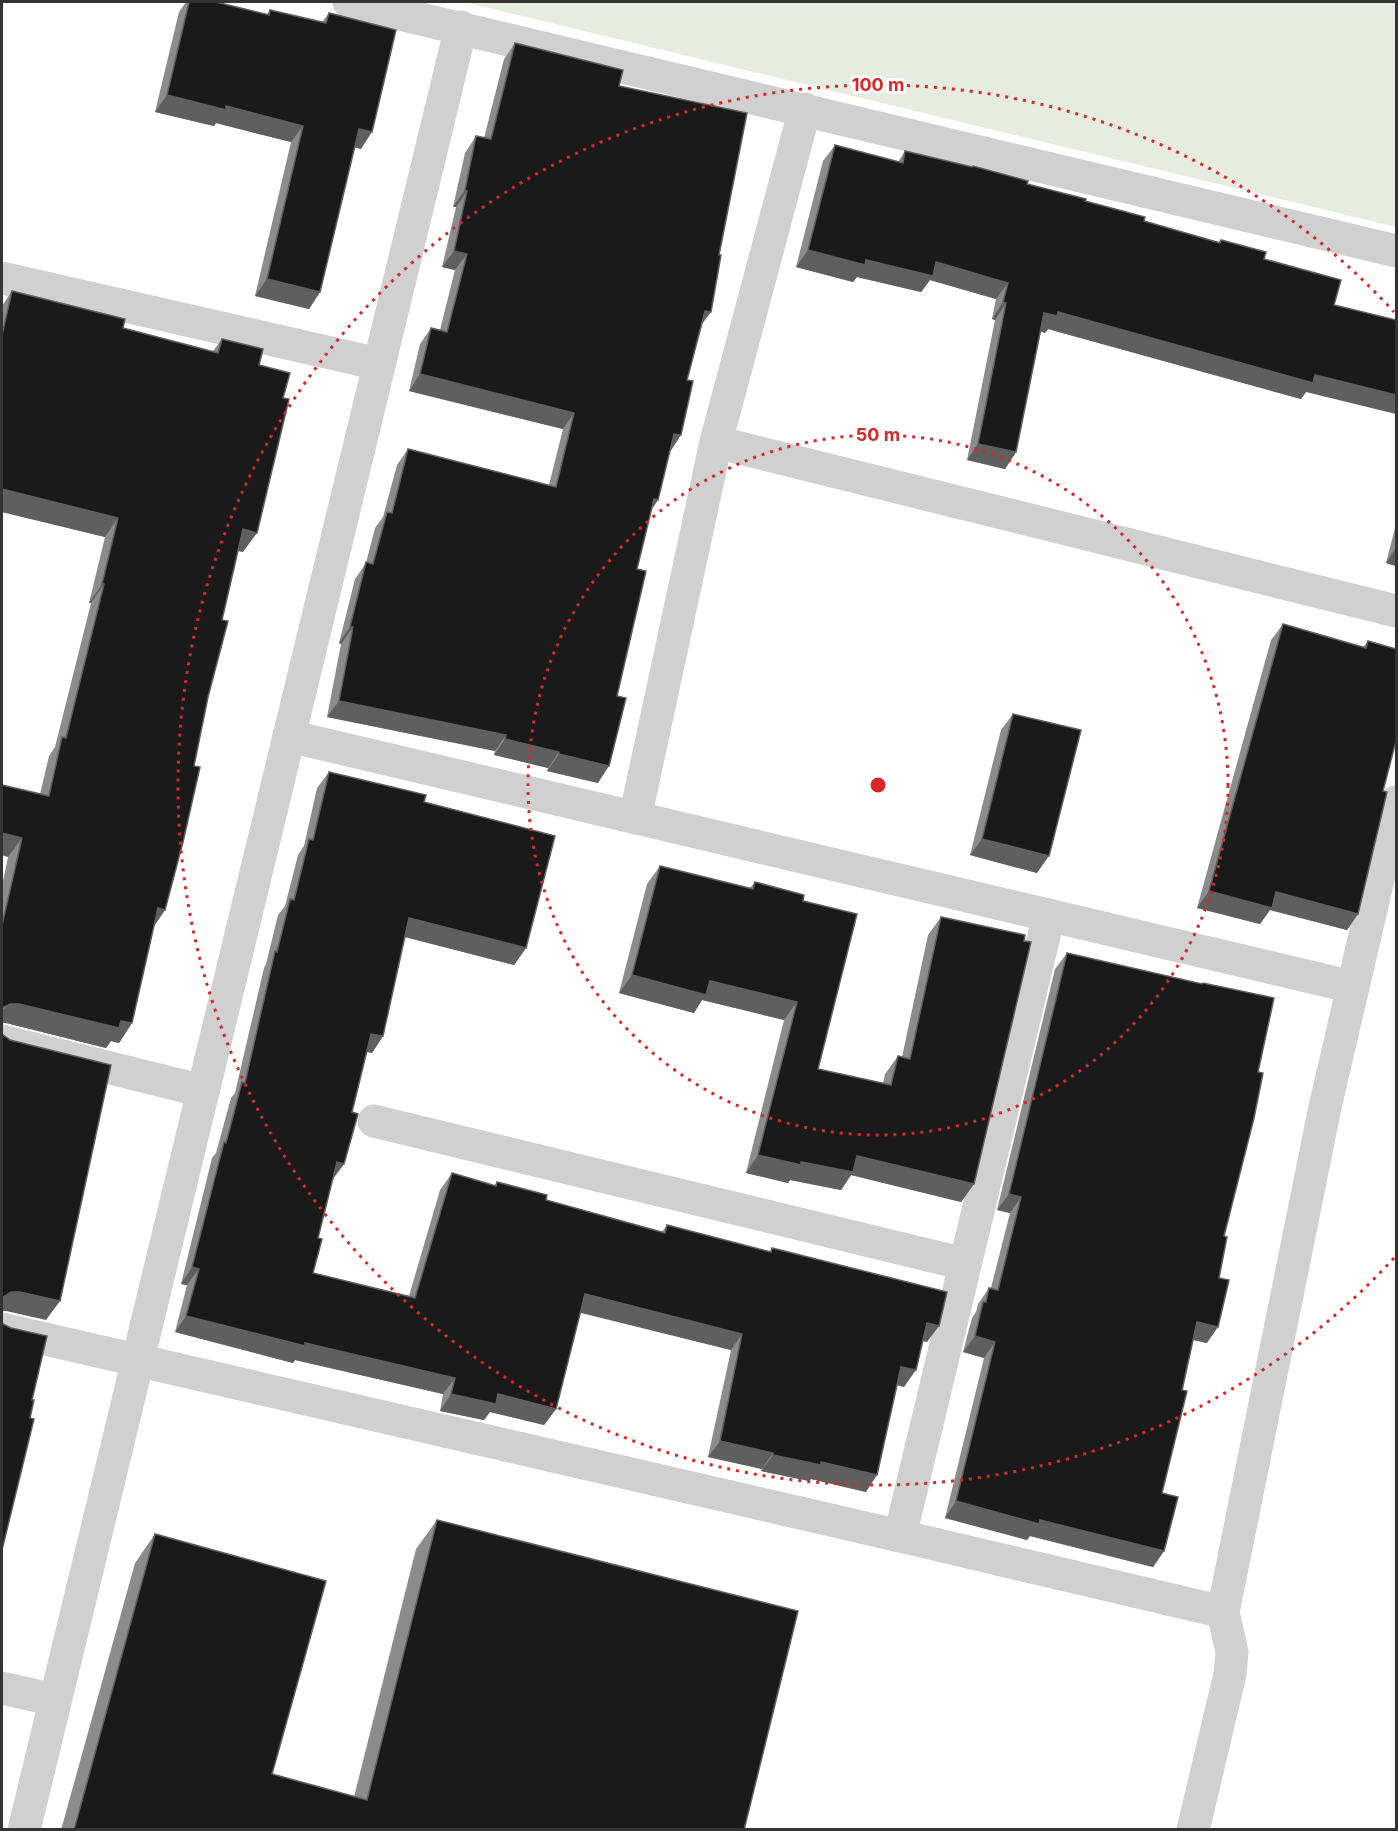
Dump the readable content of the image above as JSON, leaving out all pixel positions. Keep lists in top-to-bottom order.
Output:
{
  "rings": ["100 m", "50 m"]
}
